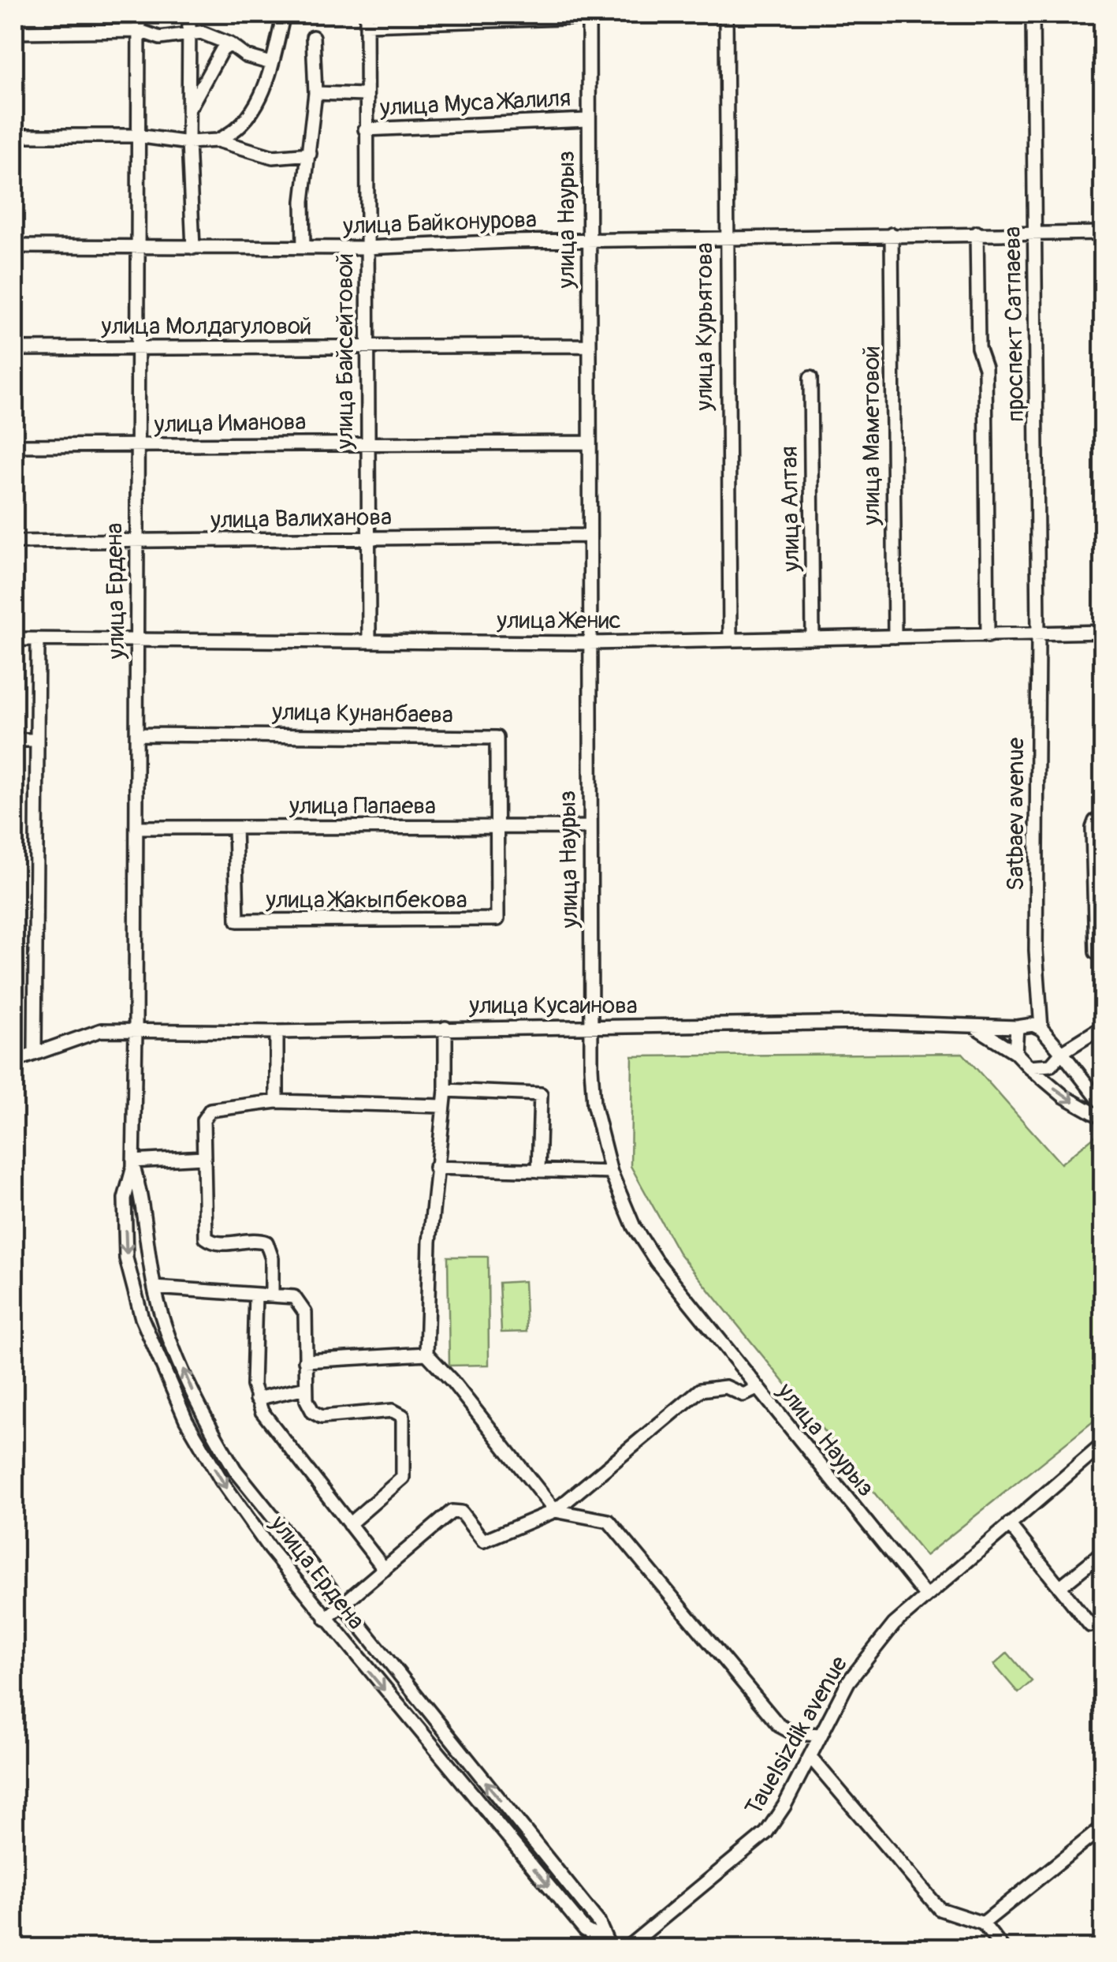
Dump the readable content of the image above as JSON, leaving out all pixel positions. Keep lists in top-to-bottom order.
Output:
{
  "streets": {
    "street": [
      "улица Муса Жалиля",
      "улица Наурыз",
      "улица Байконурова",
      "проспект Сатпаева",
      "улица Молдагуловой",
      "улица Курьятова",
      "улица Байсейтовой",
      "улица Иманова",
      "улица Маметовой",
      "улица Алтая",
      "улица Валиханова",
      "улица Ердена",
      "улица Женис",
      "улица Кунанбаева",
      "улица Папаева",
      "Satbaev avenue",
      "улица Жакыпбекова",
      "улица Кусаинова",
      "Tauelsizdik avenue"
    ]
  },
  "crossings": [
    ["улица Муса Жалиля", "улица Наурыз"],
    ["улица Муса Жалиля", "улица Байсейтовой"],
    ["улица Наурыз", "улица Байконурова"],
    ["улица Наурыз", "улица Молдагуловой"],
    ["улица Наурыз", "улица Иманова"],
    ["улица Наурыз", "улица Валиханова"],
    ["улица Наурыз", "улица Женис"],
    ["улица Наурыз", "улица Папаева"],
    ["улица Наурыз", "улица Кусаинова"],
    ["улица Наурыз", "Tauelsizdik avenue"],
    ["улица Байконурова", "проспект Сатпаева"],
    ["улица Байконурова", "улица Курьятова"],
    ["улица Байконурова", "улица Байсейтовой"],
    ["улица Байконурова", "улица Маметовой"],
    ["улица Байконурова", "улица Ердена"],
    ["проспект Сатпаева", "улица Женис"],
    ["проспект Сатпаева", "Satbaev avenue"],
    ["улица Молдагуловой", "улица Байсейтовой"],
    ["улица Молдагуловой", "улица Ердена"],
    ["улица Курьятова", "улица Женис"],
    ["улица Байсейтовой", "улица Иманова"],
    ["улица Байсейтовой", "улица Валиханова"],
    ["улица Байсейтовой", "улица Женис"],
    ["улица Иманова", "улица Ердена"],
    ["улица Маметовой", "улица Женис"],
    ["улица Алтая", "улица Женис"],
    ["улица Валиханова", "улица Ердена"],
    ["улица Ердена", "улица Женис"],
    ["улица Ердена", "улица Кунанбаева"],
    ["улица Ердена", "улица Папаева"],
    ["улица Ердена", "улица Кусаинова"],
    ["улица Женис", "Satbaev avenue"],
    ["улица Кунанбаева", "улица Папаева"],
    ["улица Кунанбаева", "улица Жакыпбекова"],
    ["улица Папаева", "улица Жакыпбекова"]
  ]
}
